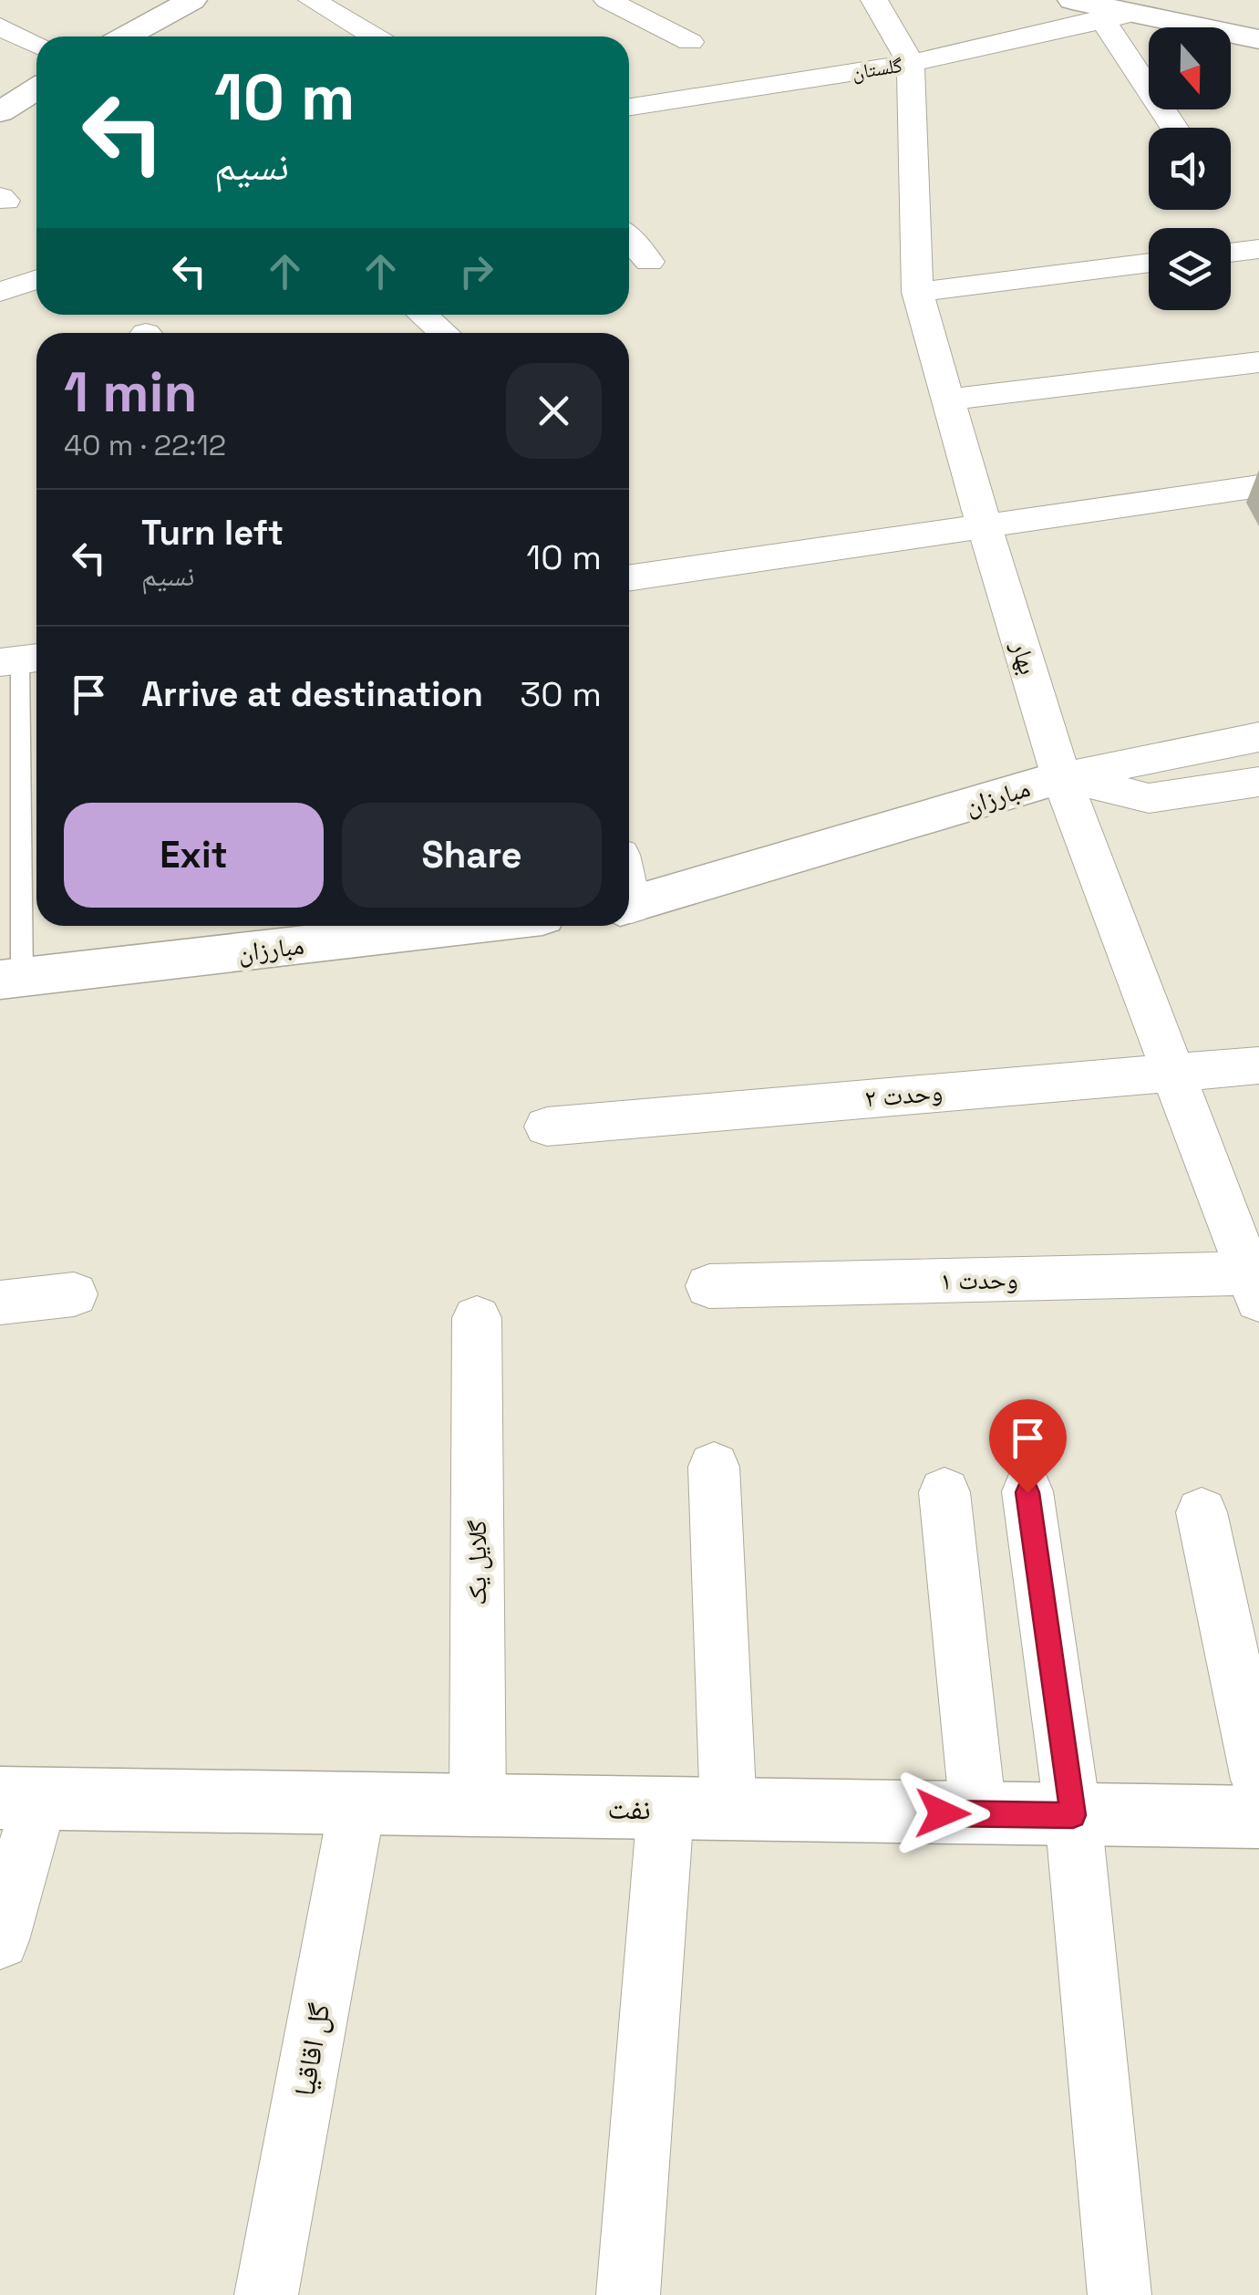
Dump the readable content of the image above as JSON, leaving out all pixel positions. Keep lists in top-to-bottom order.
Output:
{
  "streets": {
    "street": [
      "گلستان",
      "بهار",
      "مبارزان",
      "وحدت ۲",
      "وحدت ۱",
      "گلایل یک",
      "نفت",
      "گل اقاقیا"
    ]
  },
  "crossings": [
    ["گلستان", "بهار"],
    ["بهار", "مبارزان"],
    ["بهار", "وحدت ۲"],
    ["بهار", "وحدت ۱"],
    ["گلایل یک", "نفت"],
    ["نفت", "گل اقاقیا"]
  ],
  "north": "bottom",
  "page": {
    "turn": ["10 m", "نسیم"],
    "heading": ["1 min", "40 m · 22:12"],
    "list": [
      {
        "name": "Turn left",
        "note": "نسیم",
        "value": "10 m"
      },
      {
        "name": "Arrive at destination",
        "value": "30 m"
      }
    ],
    "buttons": ["Exit", "Share"]
  }
}
